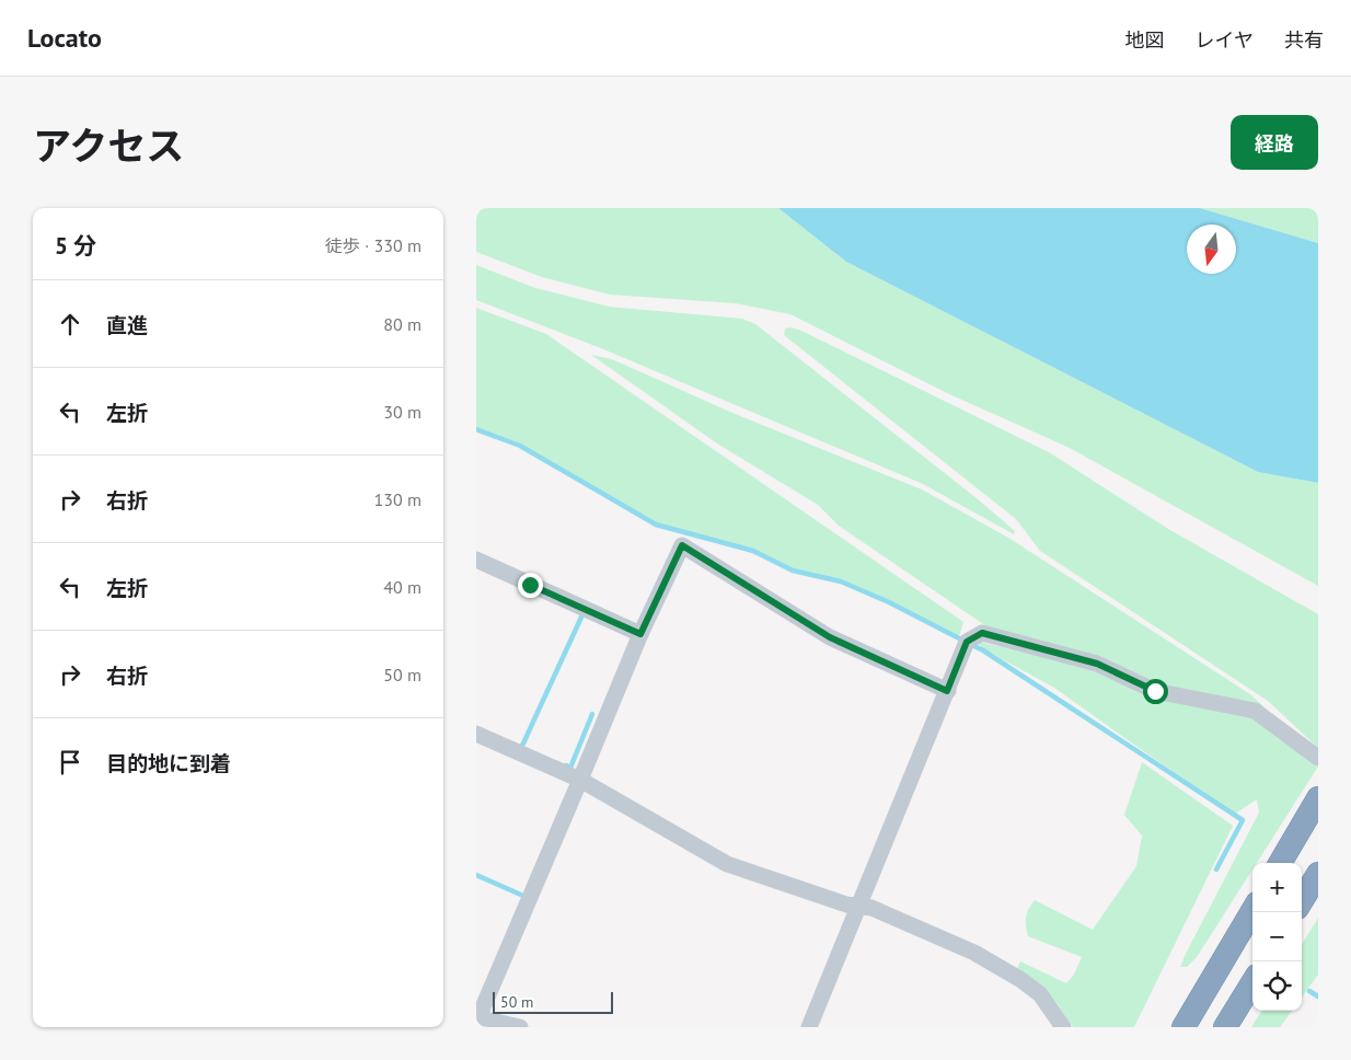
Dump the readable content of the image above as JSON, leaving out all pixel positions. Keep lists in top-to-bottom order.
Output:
{
  "scale_bar": "50 m",
  "north": "bottom",
  "page": {
    "header": "Locato",
    "nav": ["地図", "レイヤ", "共有"],
    "title": "アクセス",
    "buttons": "経路",
    "heading": ["5 分", "徒歩 · 330 m"],
    "list": [
      ["直進", "80 m"],
      ["左折", "30 m"],
      ["右折", "130 m"],
      ["左折", "40 m"],
      ["右折", "50 m"],
      "目的地に到着"
    ],
    "map_buttons": ["+", "−"],
    "scale": "50 m"
  }
}
